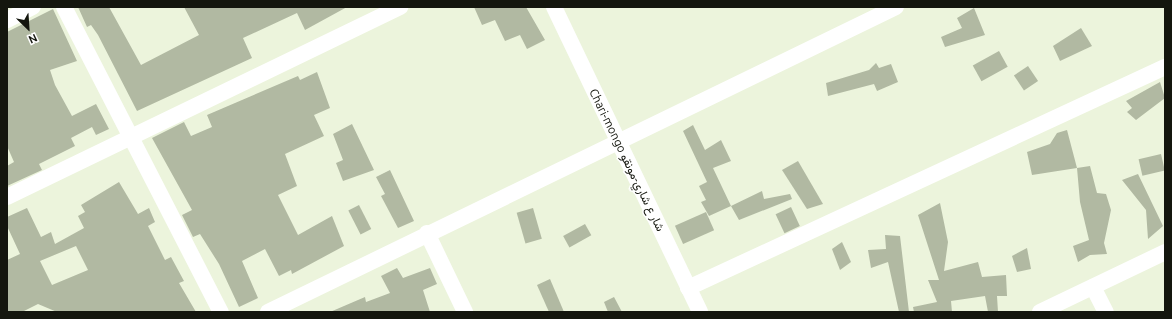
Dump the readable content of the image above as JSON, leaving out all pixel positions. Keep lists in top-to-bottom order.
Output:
{
  "streets": {
    "street": ["Chari-mongo شار ع شاري-مونقو"]
  },
  "north": "bottom right"
}
